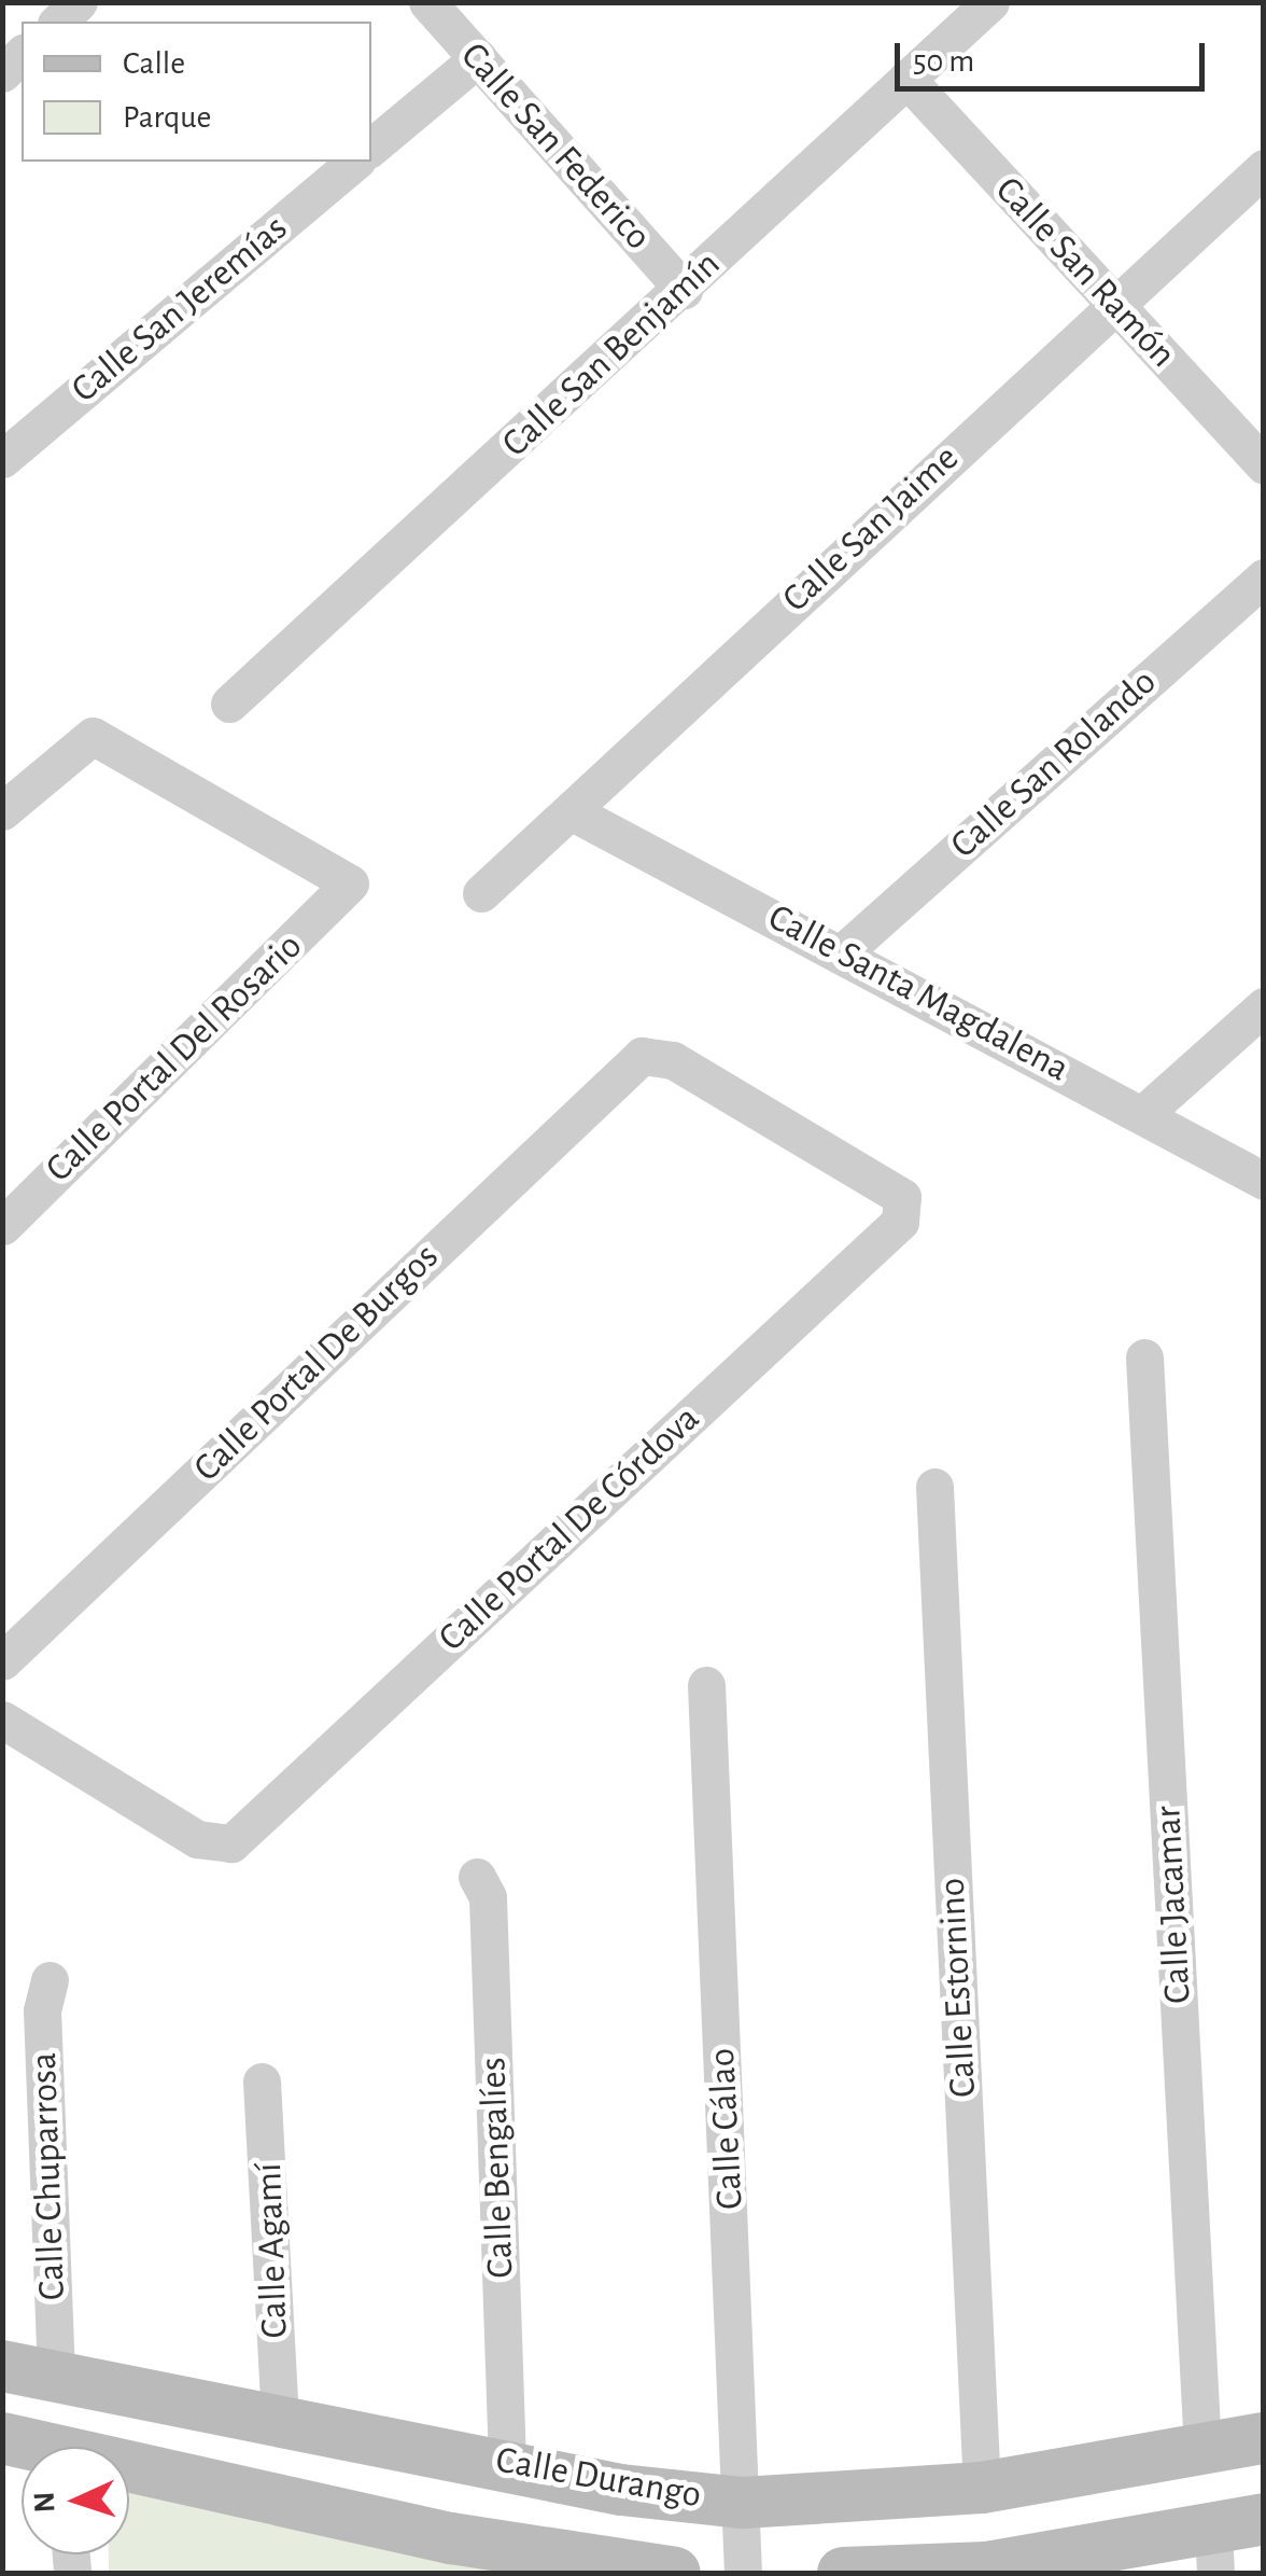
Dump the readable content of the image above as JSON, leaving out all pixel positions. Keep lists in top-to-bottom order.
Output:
{
  "streets": {
    "main road": ["Calle Durango"],
    "street": [
      "Calle San Federico",
      "Calle San Ramón",
      "Calle San Jeremías",
      "Calle San Benjamín",
      "Calle San Jaime",
      "Calle San Rolando",
      "Calle Santa Magdalena",
      "Calle Portal Del Rosario",
      "Calle Portal De Burgos",
      "Calle Portal De Córdova",
      "Calle Jacamar",
      "Calle Estornino",
      "Calle Cálao",
      "Calle Bengalíes",
      "Calle Chuparrosa",
      "Calle Agamí"
    ]
  },
  "crossings": [
    ["Calle San Federico", "Calle San Benjamín"],
    ["Calle San Ramón", "Calle San Benjamín"],
    ["Calle San Ramón", "Calle San Jaime"],
    ["Calle San Jaime", "Calle Santa Magdalena"],
    ["Calle San Rolando", "Calle Santa Magdalena"],
    ["Calle Portal De Burgos", "Calle Portal De Córdova"],
    ["Calle Jacamar", "Calle Durango"],
    ["Calle Estornino", "Calle Durango"],
    ["Calle Cálao", "Calle Durango"],
    ["Calle Bengalíes", "Calle Durango"],
    ["Calle Chuparrosa", "Calle Durango"],
    ["Calle Agamí", "Calle Durango"]
  ],
  "legend": ["Calle", "Parque"],
  "scale_bar": "50 m",
  "north": "left"
}
